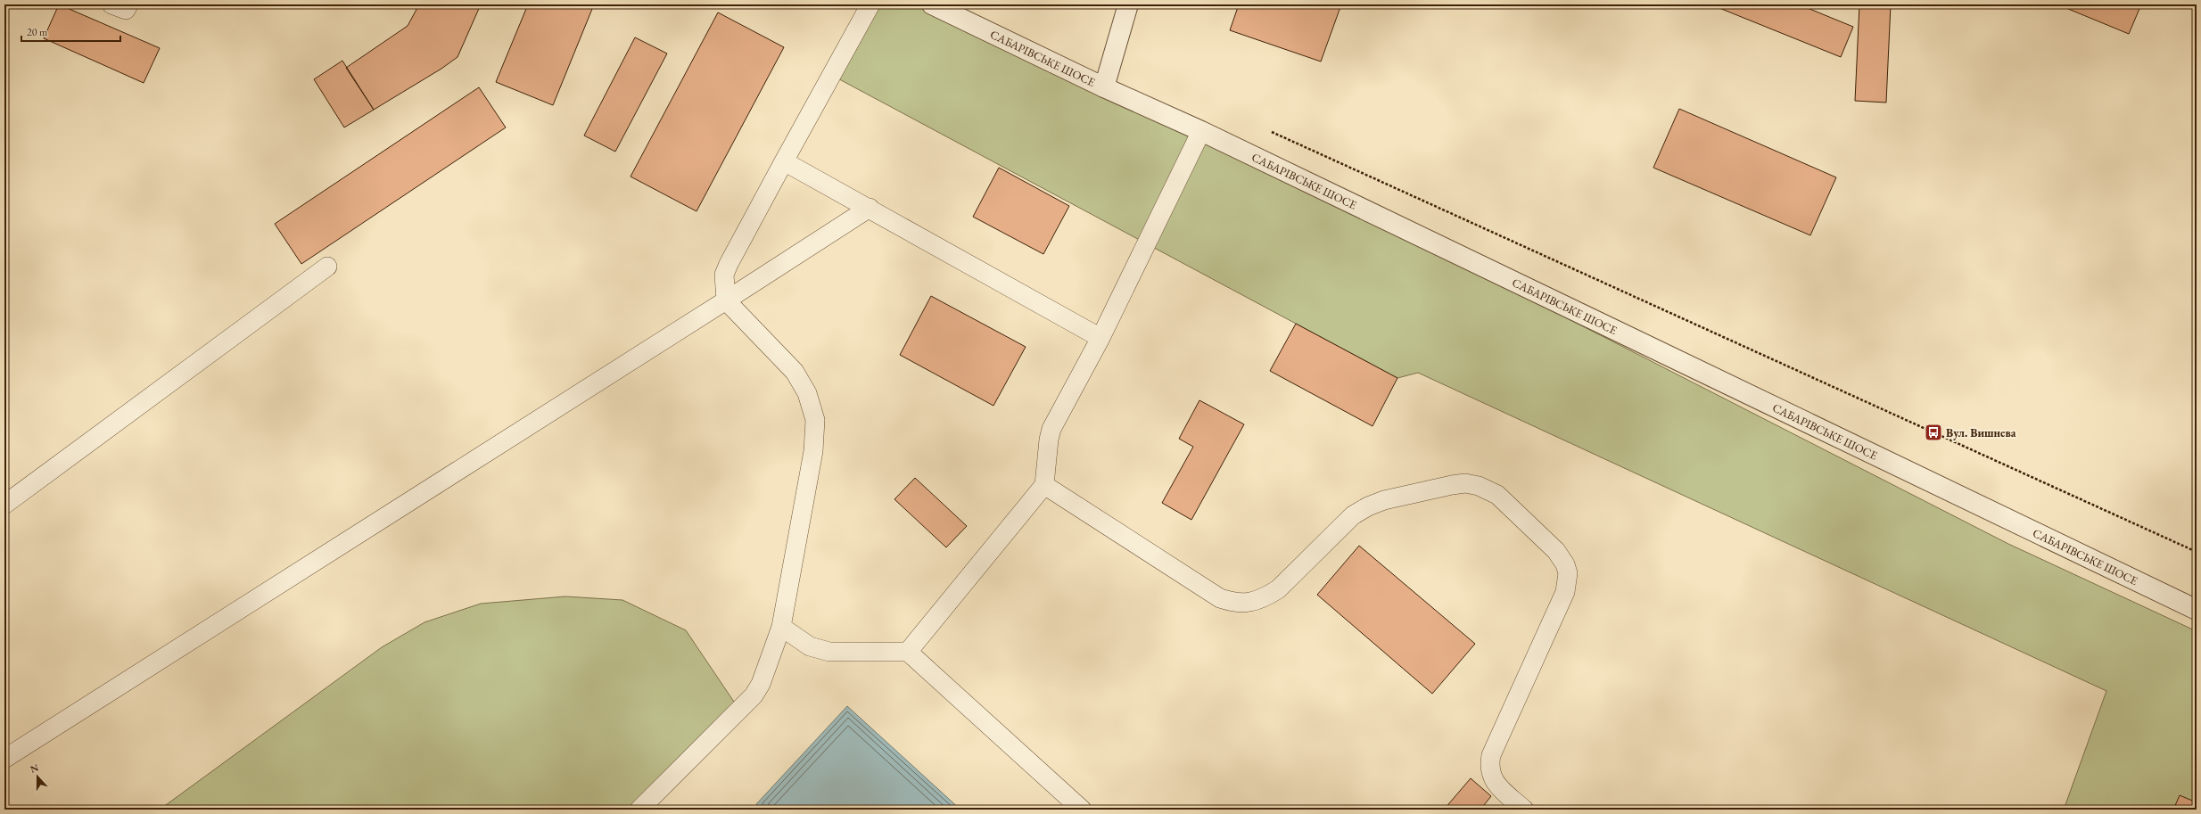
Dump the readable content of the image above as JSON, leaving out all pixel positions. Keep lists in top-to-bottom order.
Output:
{
  "streets": {
    "street": ["САБАРІВСЬКЕ ШОСЕ"]
  },
  "places": {
    "bus stop": ["Вул. Вишнева"]
  },
  "scale_bar": "20 m",
  "north": "top"
}
